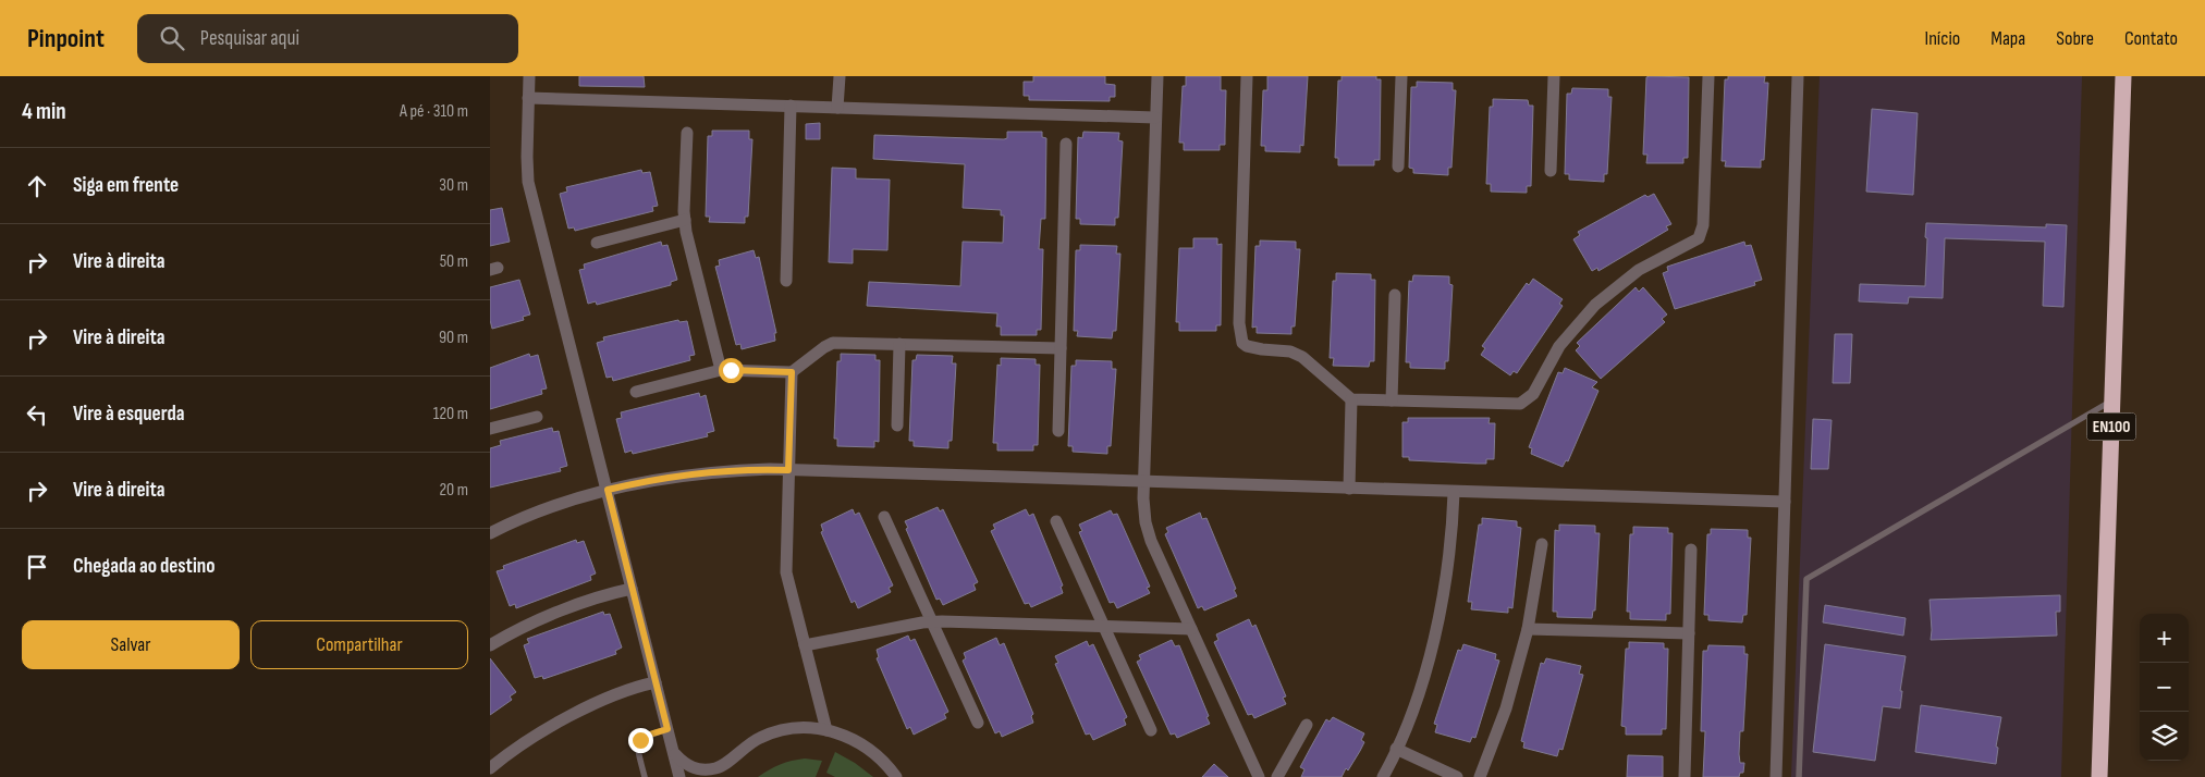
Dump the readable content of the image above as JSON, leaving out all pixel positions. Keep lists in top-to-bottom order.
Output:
{
  "streets": {
    "highway": ["EN100"]
  },
  "page": {
    "header": "Pinpoint",
    "search": "Pesquisar aqui",
    "nav": [
      "Início",
      "Mapa",
      "Sobre",
      "Contato"
    ],
    "heading": ["4 min", "A pé · 310 m"],
    "list": [
      ["Siga em frente", "30 m"],
      ["Vire à direita", "50 m"],
      ["Vire à direita", "90 m"],
      ["Vire à esquerda", "120 m"],
      ["Vire à direita", "20 m"],
      "Chegada ao destino"
    ],
    "buttons": ["Salvar", "Compartilhar"],
    "map_buttons": ["+", "−"]
  }
}
